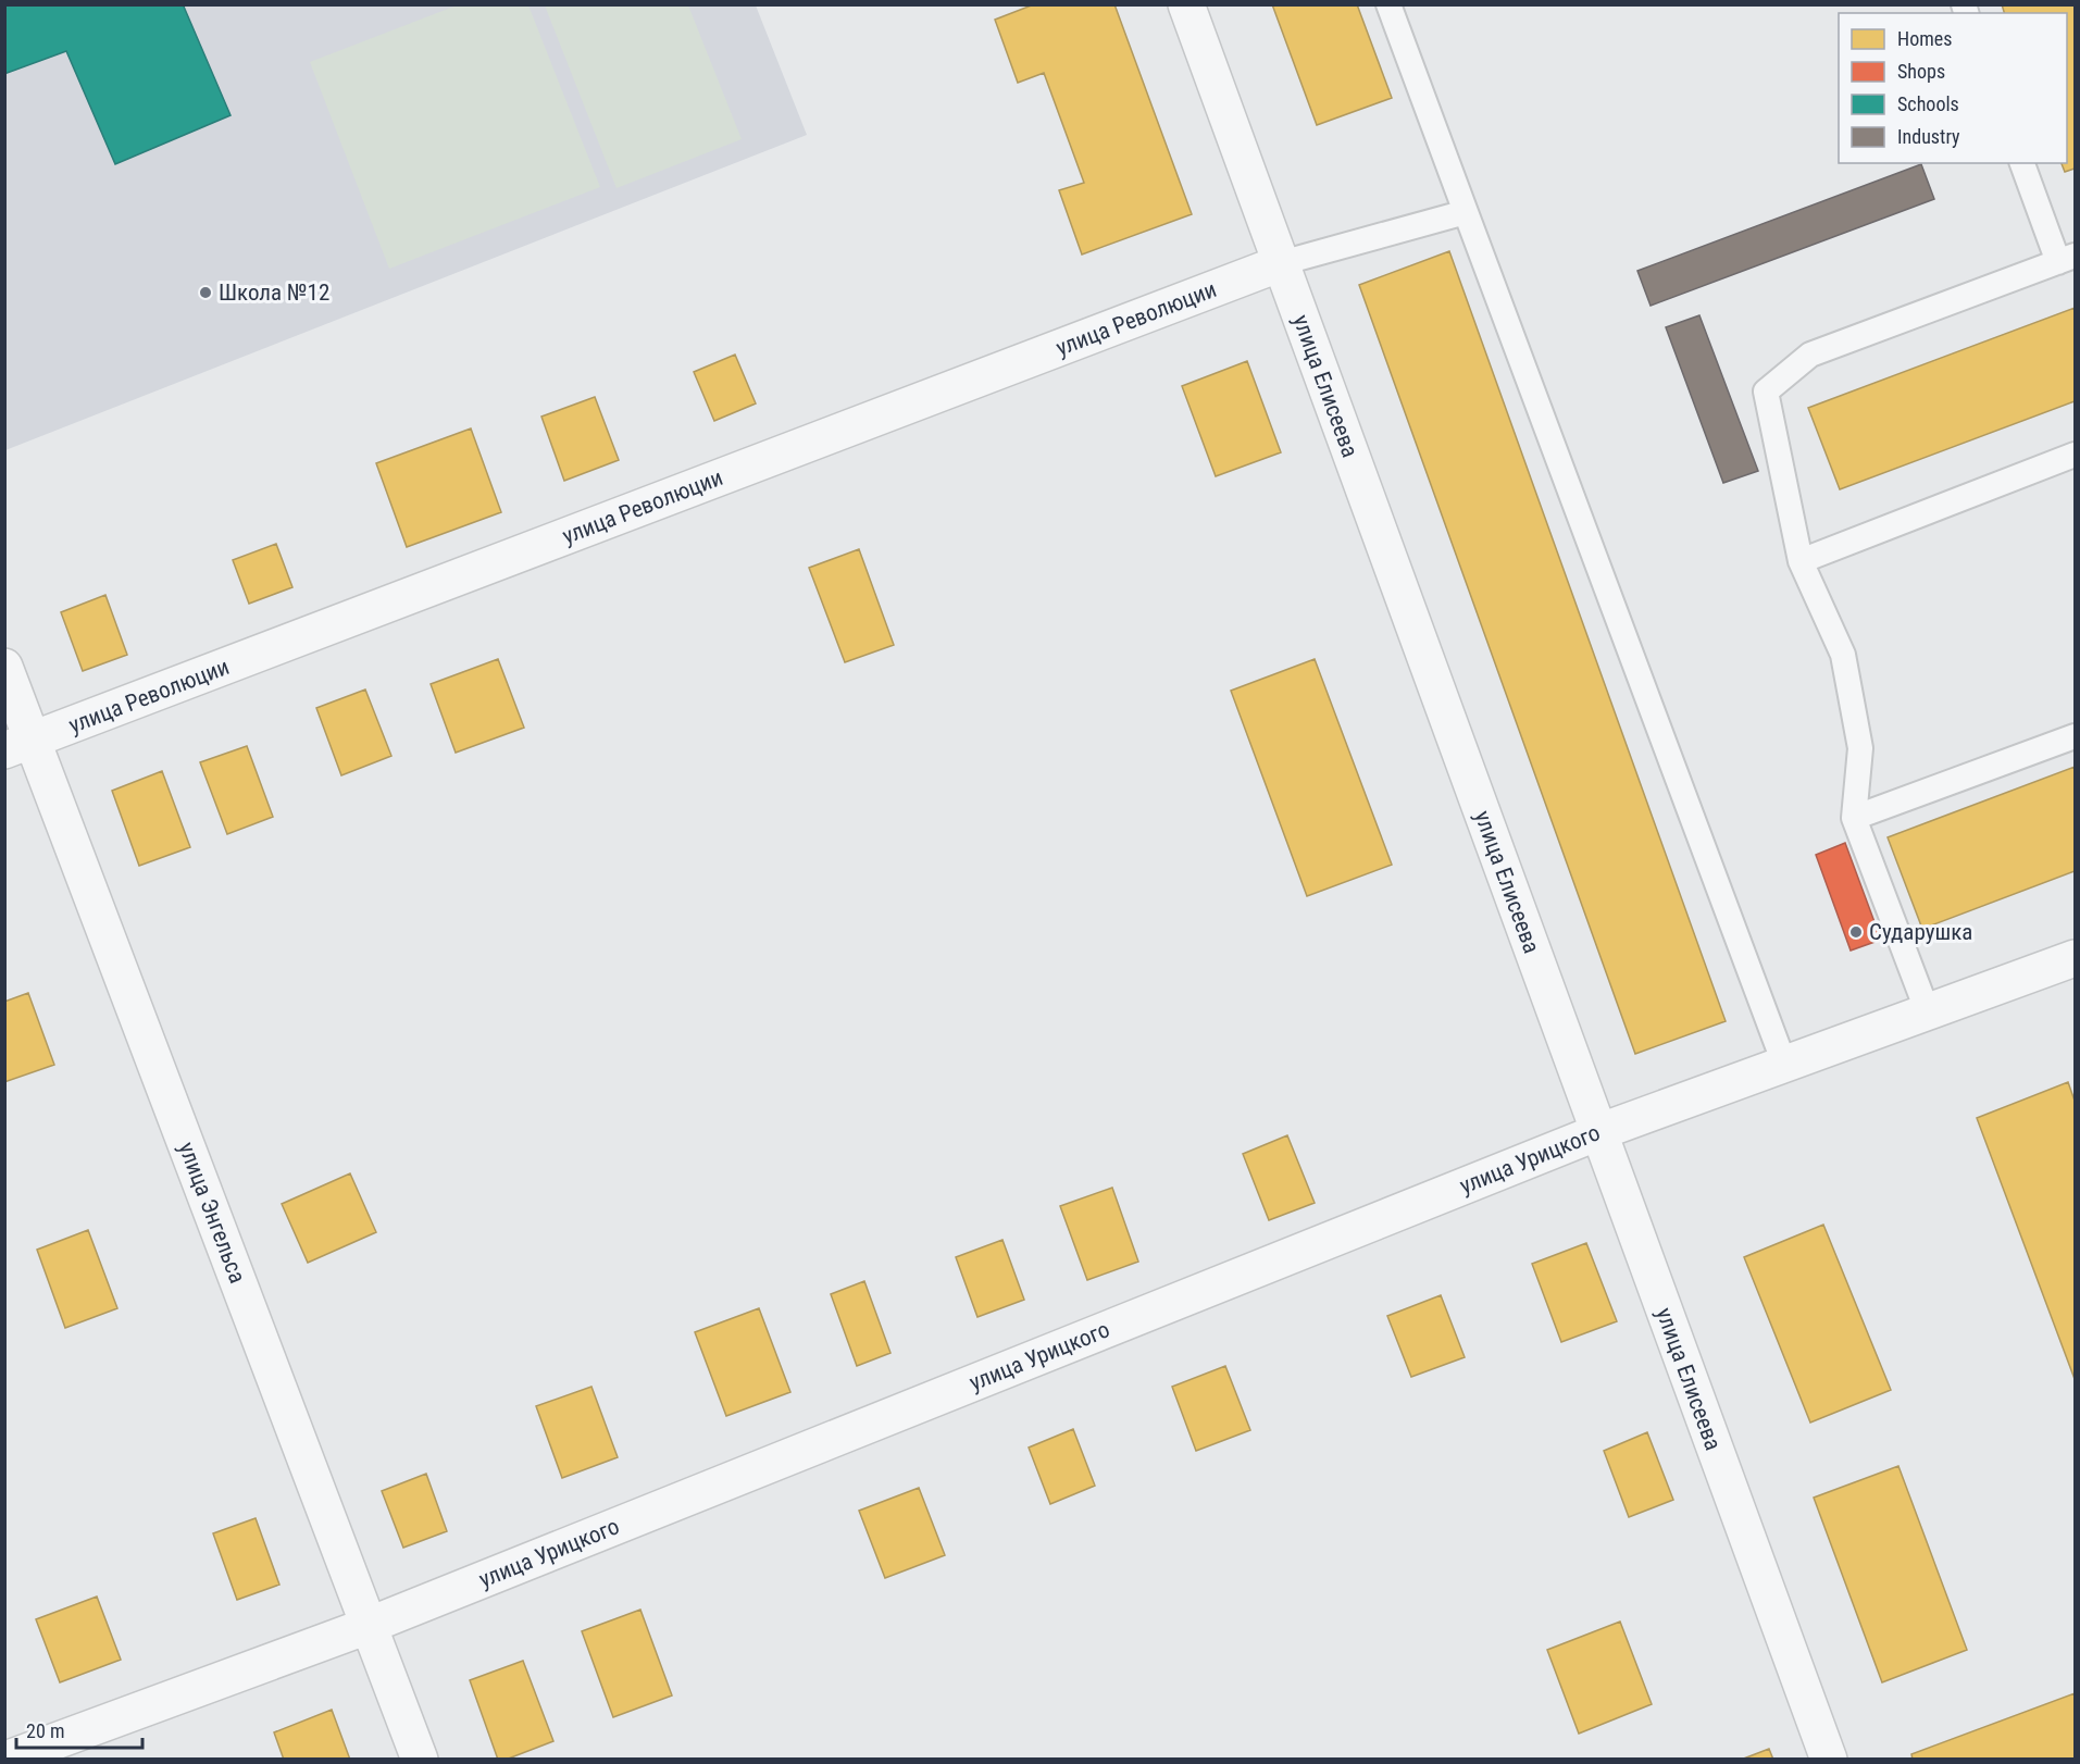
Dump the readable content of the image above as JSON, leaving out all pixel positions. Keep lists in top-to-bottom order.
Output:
{
  "streets": {
    "street": [
      "улица Революции",
      "улица Елисеева",
      "улица Урицкого",
      "улица Энгельса"
    ]
  },
  "crossings": [
    ["улица Революции", "улица Елисеева"],
    ["улица Революции", "улица Энгельса"],
    ["улица Елисеева", "улица Урицкого"],
    ["улица Урицкого", "улица Энгельса"]
  ],
  "places": ["Школа №12", "Сударушка"],
  "legend": [
    "Homes",
    "Shops",
    "Schools",
    "Industry"
  ],
  "scale_bar": "20 m"
}
